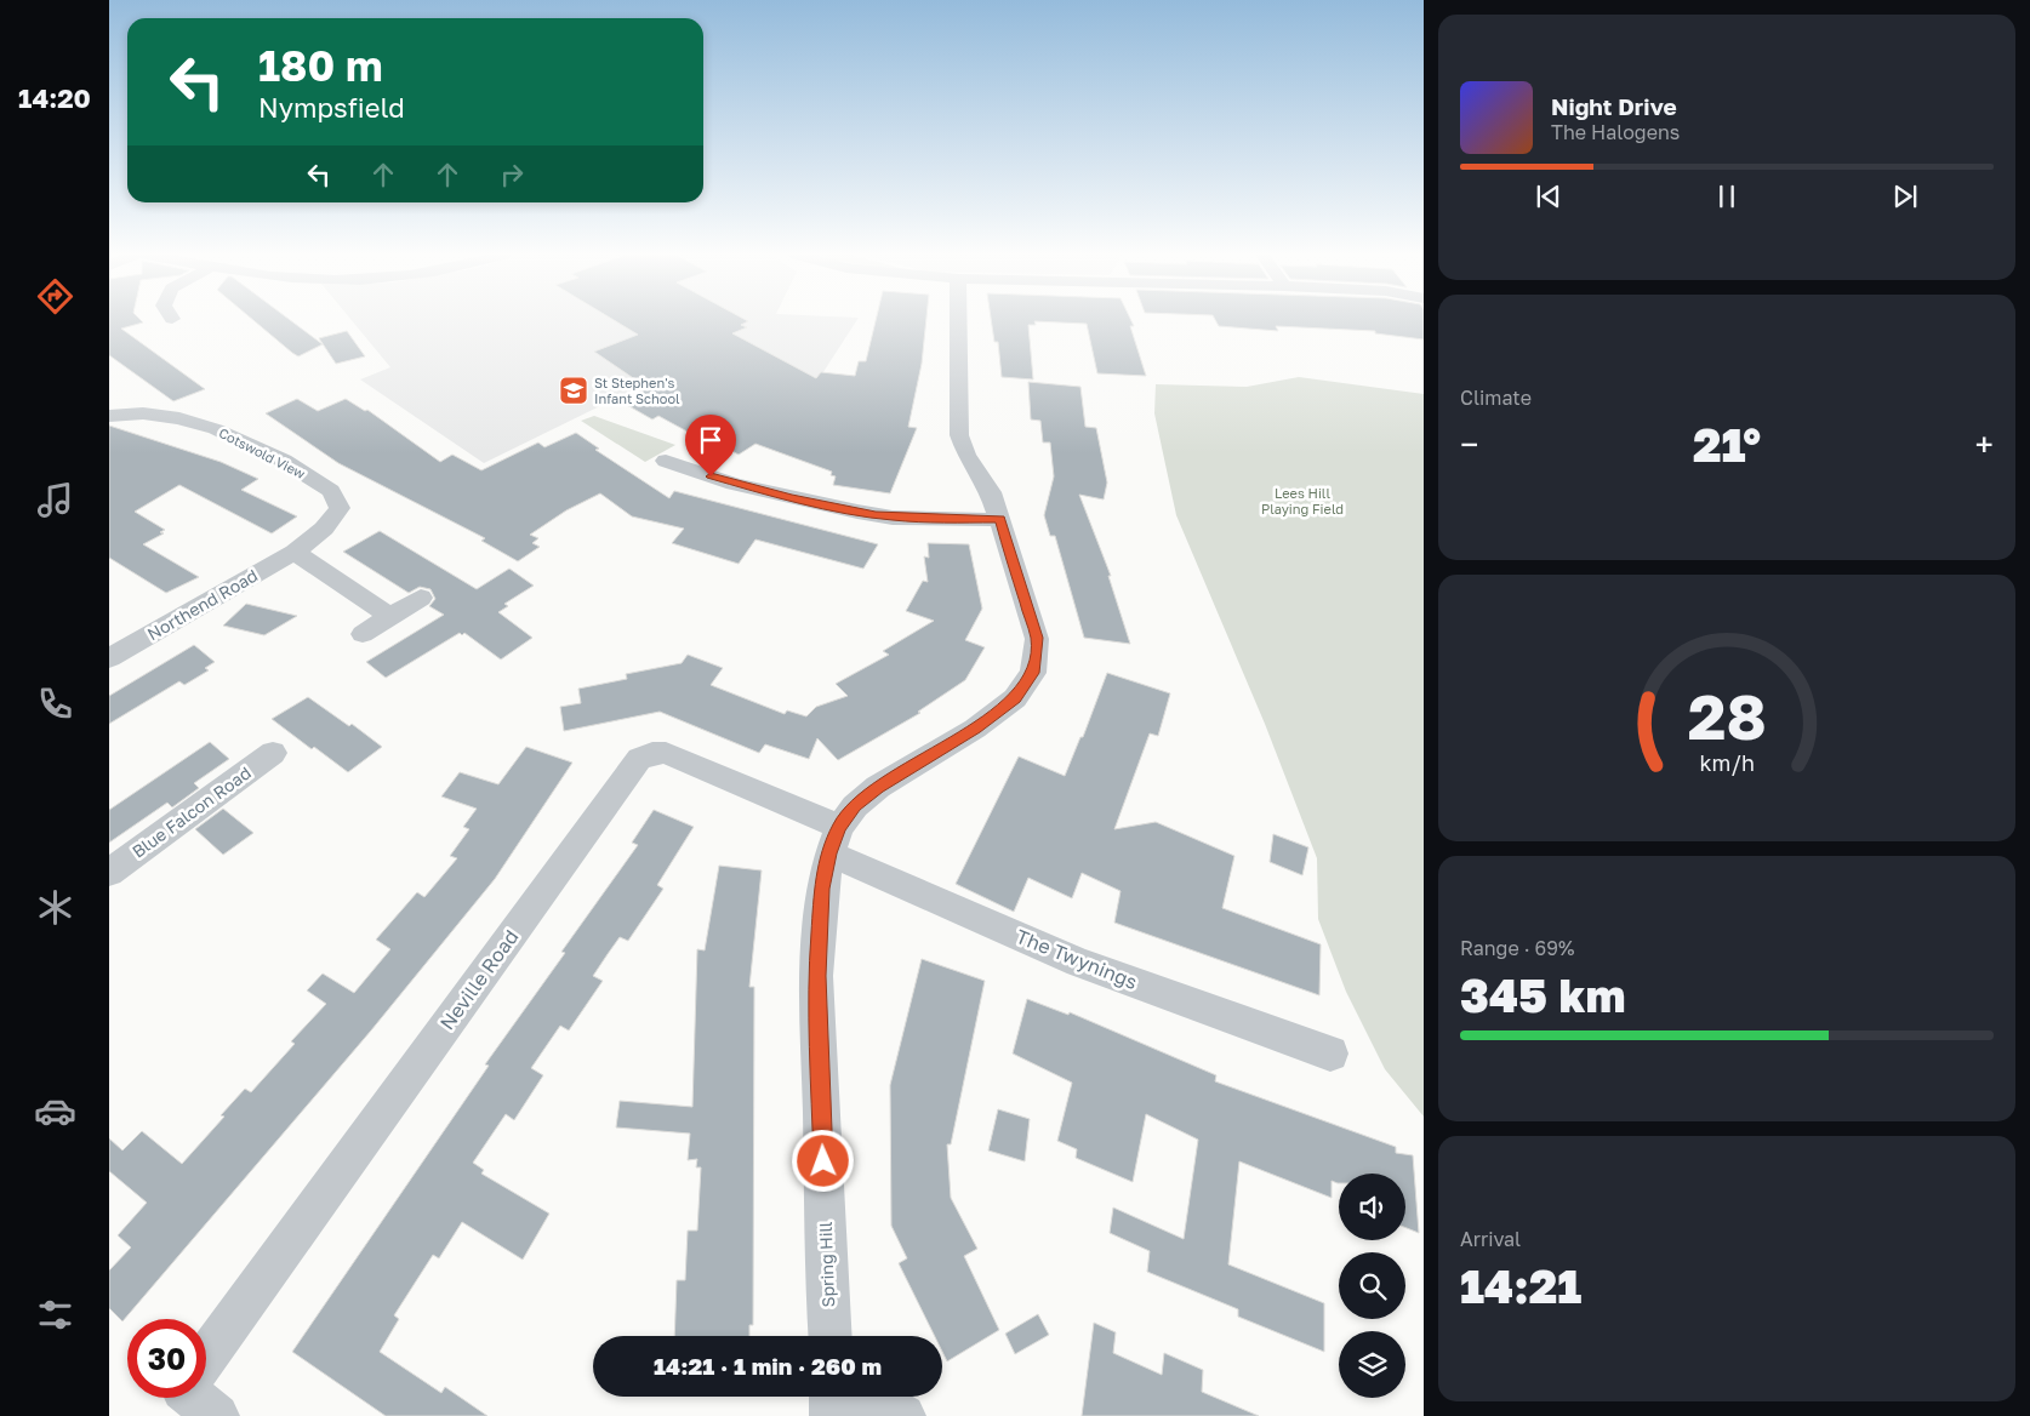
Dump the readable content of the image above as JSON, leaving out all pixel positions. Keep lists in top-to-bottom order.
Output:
{
  "streets": {
    "street": [
      "Cotswold View",
      "Northend Road",
      "Blue Falcon Road",
      "The Twynings",
      "Neville Road",
      "Spring Hill"
    ]
  },
  "crossings": [
    ["Cotswold View", "Northend Road"],
    ["The Twynings", "Neville Road"],
    ["The Twynings", "Spring Hill"],
    ["Neville Road", "Spring Hill"]
  ],
  "parks": ["Lees Hill Playing Field"],
  "places": {
    "school or university": ["St Stephen's Infant School"]
  },
  "page": {
    "tabs": "14:20",
    "turn": ["180 m", "Nympsfield"],
    "song": ["Night Drive", "The Halogens"],
    "tile": [
      "Climate",
      ["Range · 69%", "345 km"],
      ["Arrival", "14:21"]
    ],
    "heat": ["−", "21°", "+"],
    "limit": "30",
    "trip": "14:21 · 1 min · 260 m",
    "gauge": ["28", "km/h"]
  }
}
